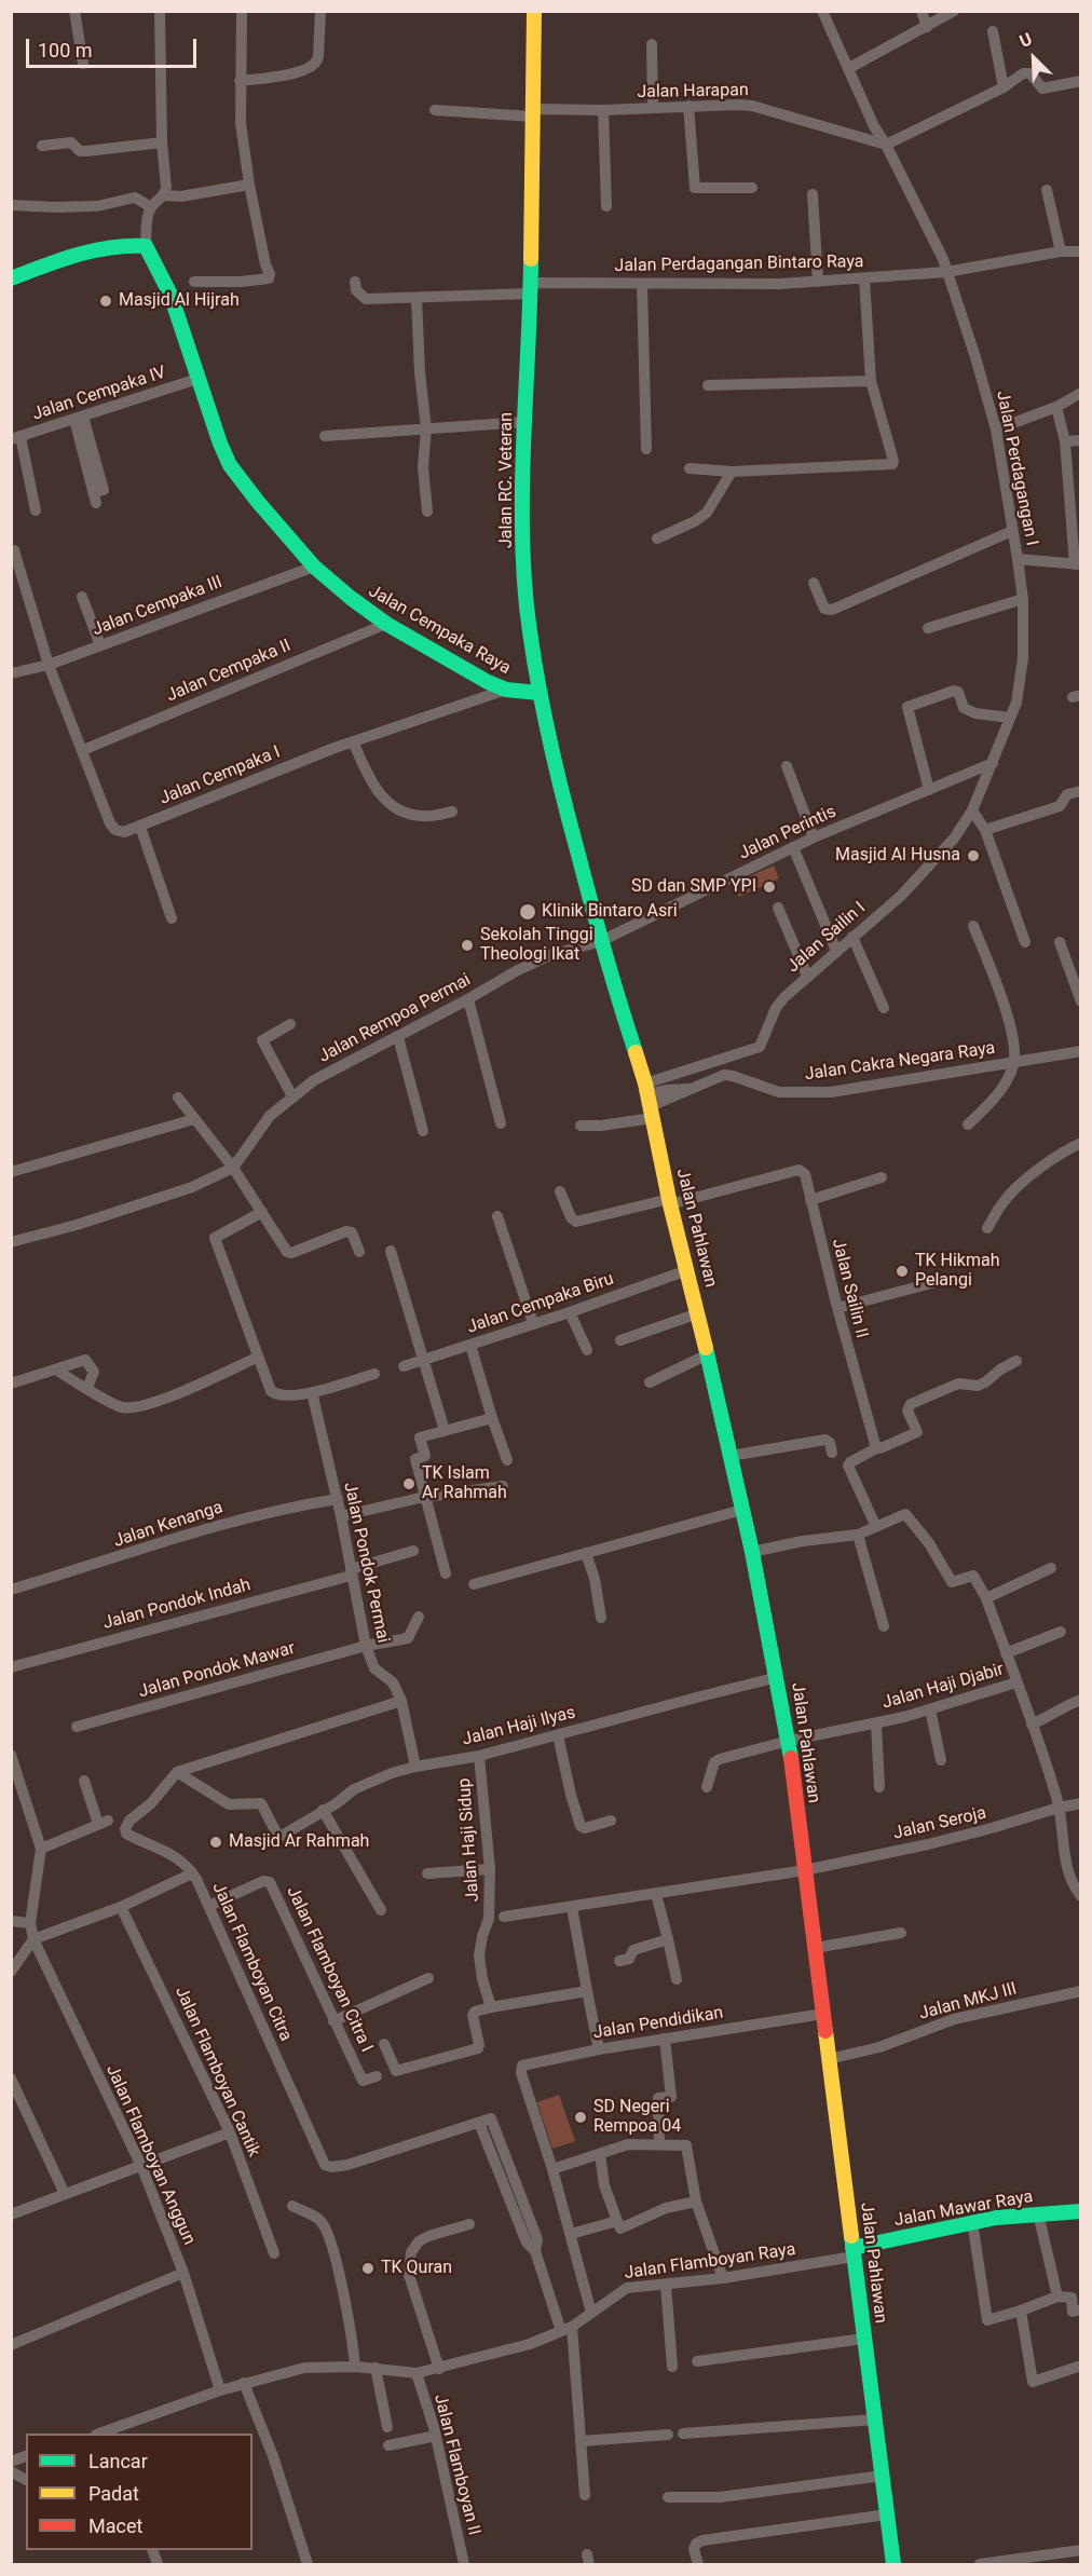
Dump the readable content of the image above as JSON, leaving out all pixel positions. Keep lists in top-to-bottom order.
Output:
{
  "streets": {
    "main road": [
      "Jalan RC. Veteran",
      "Jalan Cempaka Raya",
      "Jalan Pahlawan",
      "Jalan Mawar Raya"
    ],
    "street": [
      "Jalan Harapan",
      "Jalan Perdagangan Bintaro Raya",
      "Jalan Cempaka IV",
      "Jalan Perdagangan I",
      "Jalan Cempaka III",
      "Jalan Cempaka II",
      "Jalan Cempaka I",
      "Jalan Perintis",
      "Jalan Sailin I",
      "Jalan Rempoa Permai",
      "Jalan Cakra Negara Raya",
      "Jalan Sailin II",
      "Jalan Cempaka Biru",
      "Jalan Kenanga",
      "Jalan Pondok Permai",
      "Jalan Pondok Indah",
      "Jalan Pondok Mawar",
      "Jalan Haji Djabir",
      "Jalan Haji Ilyas",
      "Jalan Seroja",
      "Jalan Haji Sidup",
      "Jalan Flamboyan Citra",
      "Jalan Flamboyan Citra I",
      "Jalan MKJ III",
      "Jalan Pendidikan",
      "Jalan Flamboyan Cantik",
      "Jalan Flamboyan Anggun",
      "Jalan Flamboyan Raya",
      "Jalan Flamboyan II"
    ]
  },
  "crossings": [
    ["Jalan Harapan", "Jalan RC. Veteran"],
    ["Jalan Perdagangan Bintaro Raya", "Jalan Perdagangan I"],
    ["Jalan Perdagangan Bintaro Raya", "Jalan RC. Veteran"],
    ["Jalan Cempaka IV", "Jalan Cempaka Raya"],
    ["Jalan Perdagangan I", "Jalan Perintis"],
    ["Jalan Perdagangan I", "Jalan Sailin I"],
    ["Jalan RC. Veteran", "Jalan Cempaka Raya"],
    ["Jalan RC. Veteran", "Jalan Perintis"],
    ["Jalan RC. Veteran", "Jalan Rempoa Permai"],
    ["Jalan RC. Veteran", "Jalan Pahlawan"],
    ["Jalan Cempaka III", "Jalan Cempaka Raya"],
    ["Jalan Cempaka III", "Jalan Cempaka I"],
    ["Jalan Cempaka Raya", "Jalan Cempaka II"],
    ["Jalan Cempaka Raya", "Jalan Cempaka I"],
    ["Jalan Cempaka II", "Jalan Cempaka I"],
    ["Jalan Perintis", "Jalan Sailin I"],
    ["Jalan Perintis", "Jalan Rempoa Permai"],
    ["Jalan Perintis", "Jalan Pahlawan"],
    ["Jalan Sailin I", "Jalan Cakra Negara Raya"],
    ["Jalan Sailin I", "Jalan Pahlawan"],
    ["Jalan Rempoa Permai", "Jalan Pahlawan"],
    ["Jalan Cakra Negara Raya", "Jalan Pahlawan"],
    ["Jalan Pahlawan", "Jalan Sailin II"],
    ["Jalan Pahlawan", "Jalan Cempaka Biru"],
    ["Jalan Pahlawan", "Jalan Haji Djabir"],
    ["Jalan Pahlawan", "Jalan Haji Ilyas"],
    ["Jalan Pahlawan", "Jalan Seroja"],
    ["Jalan Pahlawan", "Jalan Haji Sidup"],
    ["Jalan Pahlawan", "Jalan MKJ III"],
    ["Jalan Pahlawan", "Jalan Pendidikan"],
    ["Jalan Pahlawan", "Jalan Mawar Raya"],
    ["Jalan Pahlawan", "Jalan Flamboyan Raya"],
    ["Jalan Kenanga", "Jalan Pondok Permai"],
    ["Jalan Pondok Permai", "Jalan Pondok Indah"],
    ["Jalan Pondok Permai", "Jalan Pondok Mawar"],
    ["Jalan Pondok Permai", "Jalan Haji Ilyas"],
    ["Jalan Haji Djabir", "Jalan Seroja"],
    ["Jalan Haji Ilyas", "Jalan Haji Sidup"],
    ["Jalan Seroja", "Jalan Haji Sidup"],
    ["Jalan Flamboyan Citra", "Jalan Flamboyan Citra I"],
    ["Jalan Flamboyan Citra", "Jalan Flamboyan Cantik"],
    ["Jalan Flamboyan Citra", "Jalan Flamboyan Anggun"],
    ["Jalan Flamboyan Citra", "Jalan Flamboyan Raya"],
    ["Jalan Flamboyan Anggun", "Jalan Flamboyan Raya"],
    ["Jalan Mawar Raya", "Jalan Flamboyan Raya"],
    ["Jalan Flamboyan Raya", "Jalan Flamboyan II"]
  ],
  "places": [
    "Masjid Al Hijrah",
    "Masjid Al Husna",
    "SD dan SMP YPI",
    "Klinik Bintaro Asri",
    "Sekolah Tinggi Theologi Ikat",
    "TK Hikmah Pelangi",
    "TK Islam Ar Rahmah",
    "Masjid Ar Rahmah",
    "SD Negeri Rempoa 04",
    "TK Quran"
  ],
  "legend": ["Lancar", "Padat", "Macet"],
  "scale_bar": "100 m",
  "north": "top left"
}
